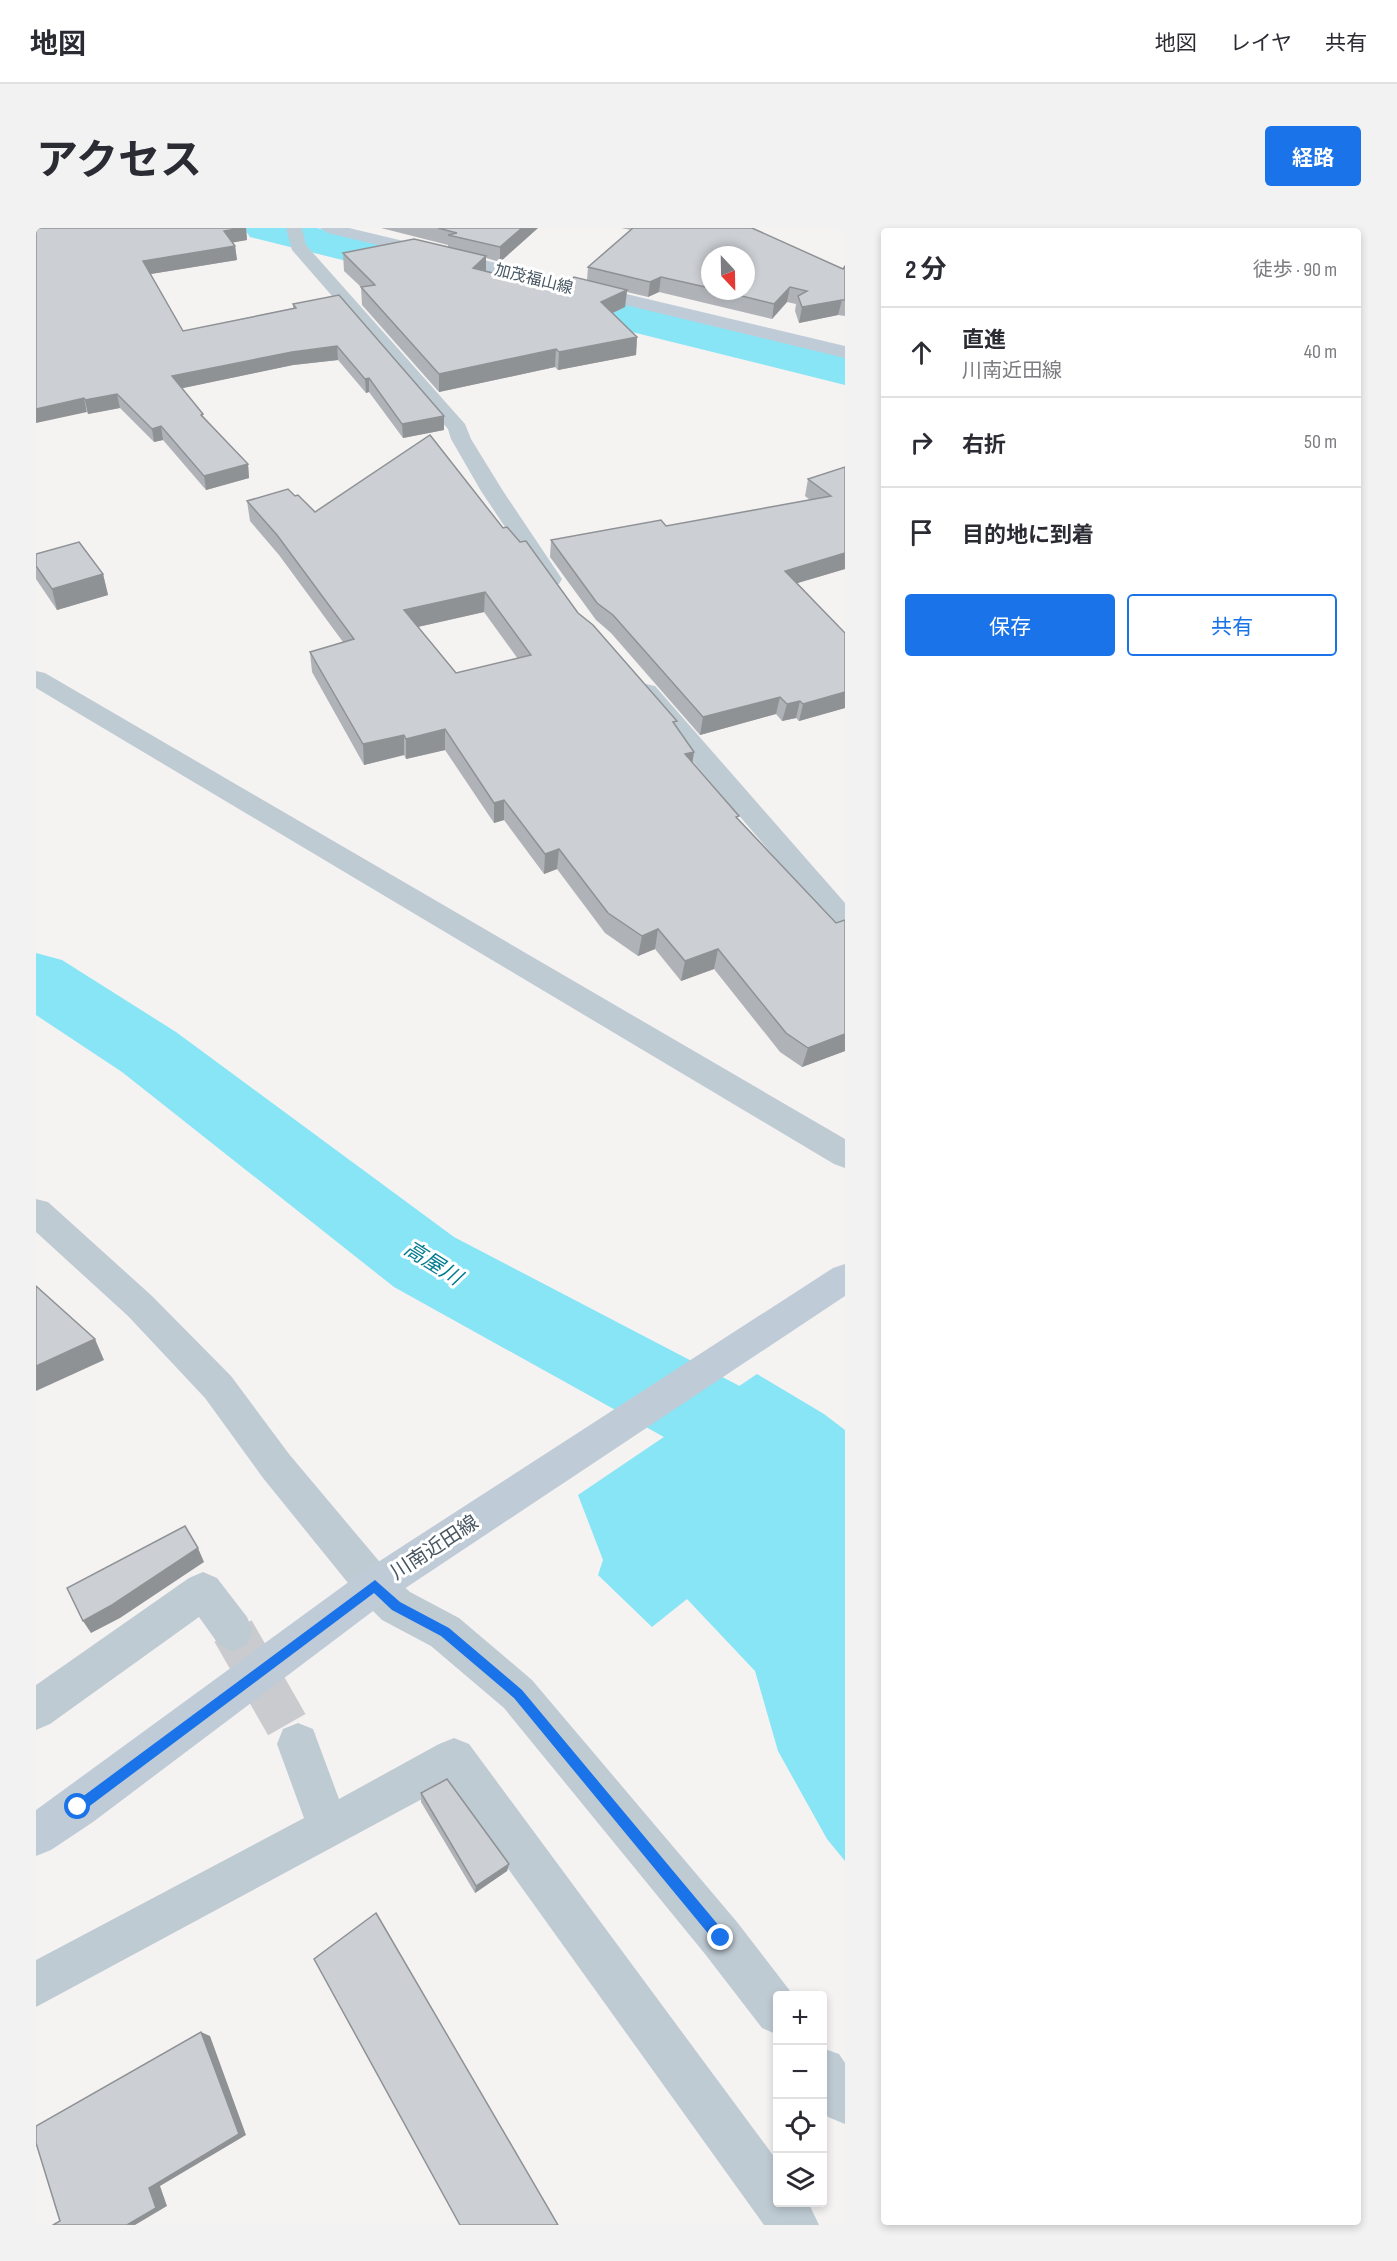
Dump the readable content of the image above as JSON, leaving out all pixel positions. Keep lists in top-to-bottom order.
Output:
{
  "streets": {
    "main road": ["加茂福山線", "川南近田線"]
  },
  "water": ["高屋川"],
  "north": "bottom",
  "page": {
    "header": "地図",
    "nav": ["地図", "レイヤ", "共有"],
    "title": "アクセス",
    "buttons": [
      "経路",
      ["保存", "共有"]
    ],
    "heading": ["2 分", "徒歩 · 90 m"],
    "list": [
      ["直進", "川南近田線", "40 m"],
      ["右折", "50 m"],
      "目的地に到着"
    ],
    "map_buttons": ["+", "−"]
  }
}
